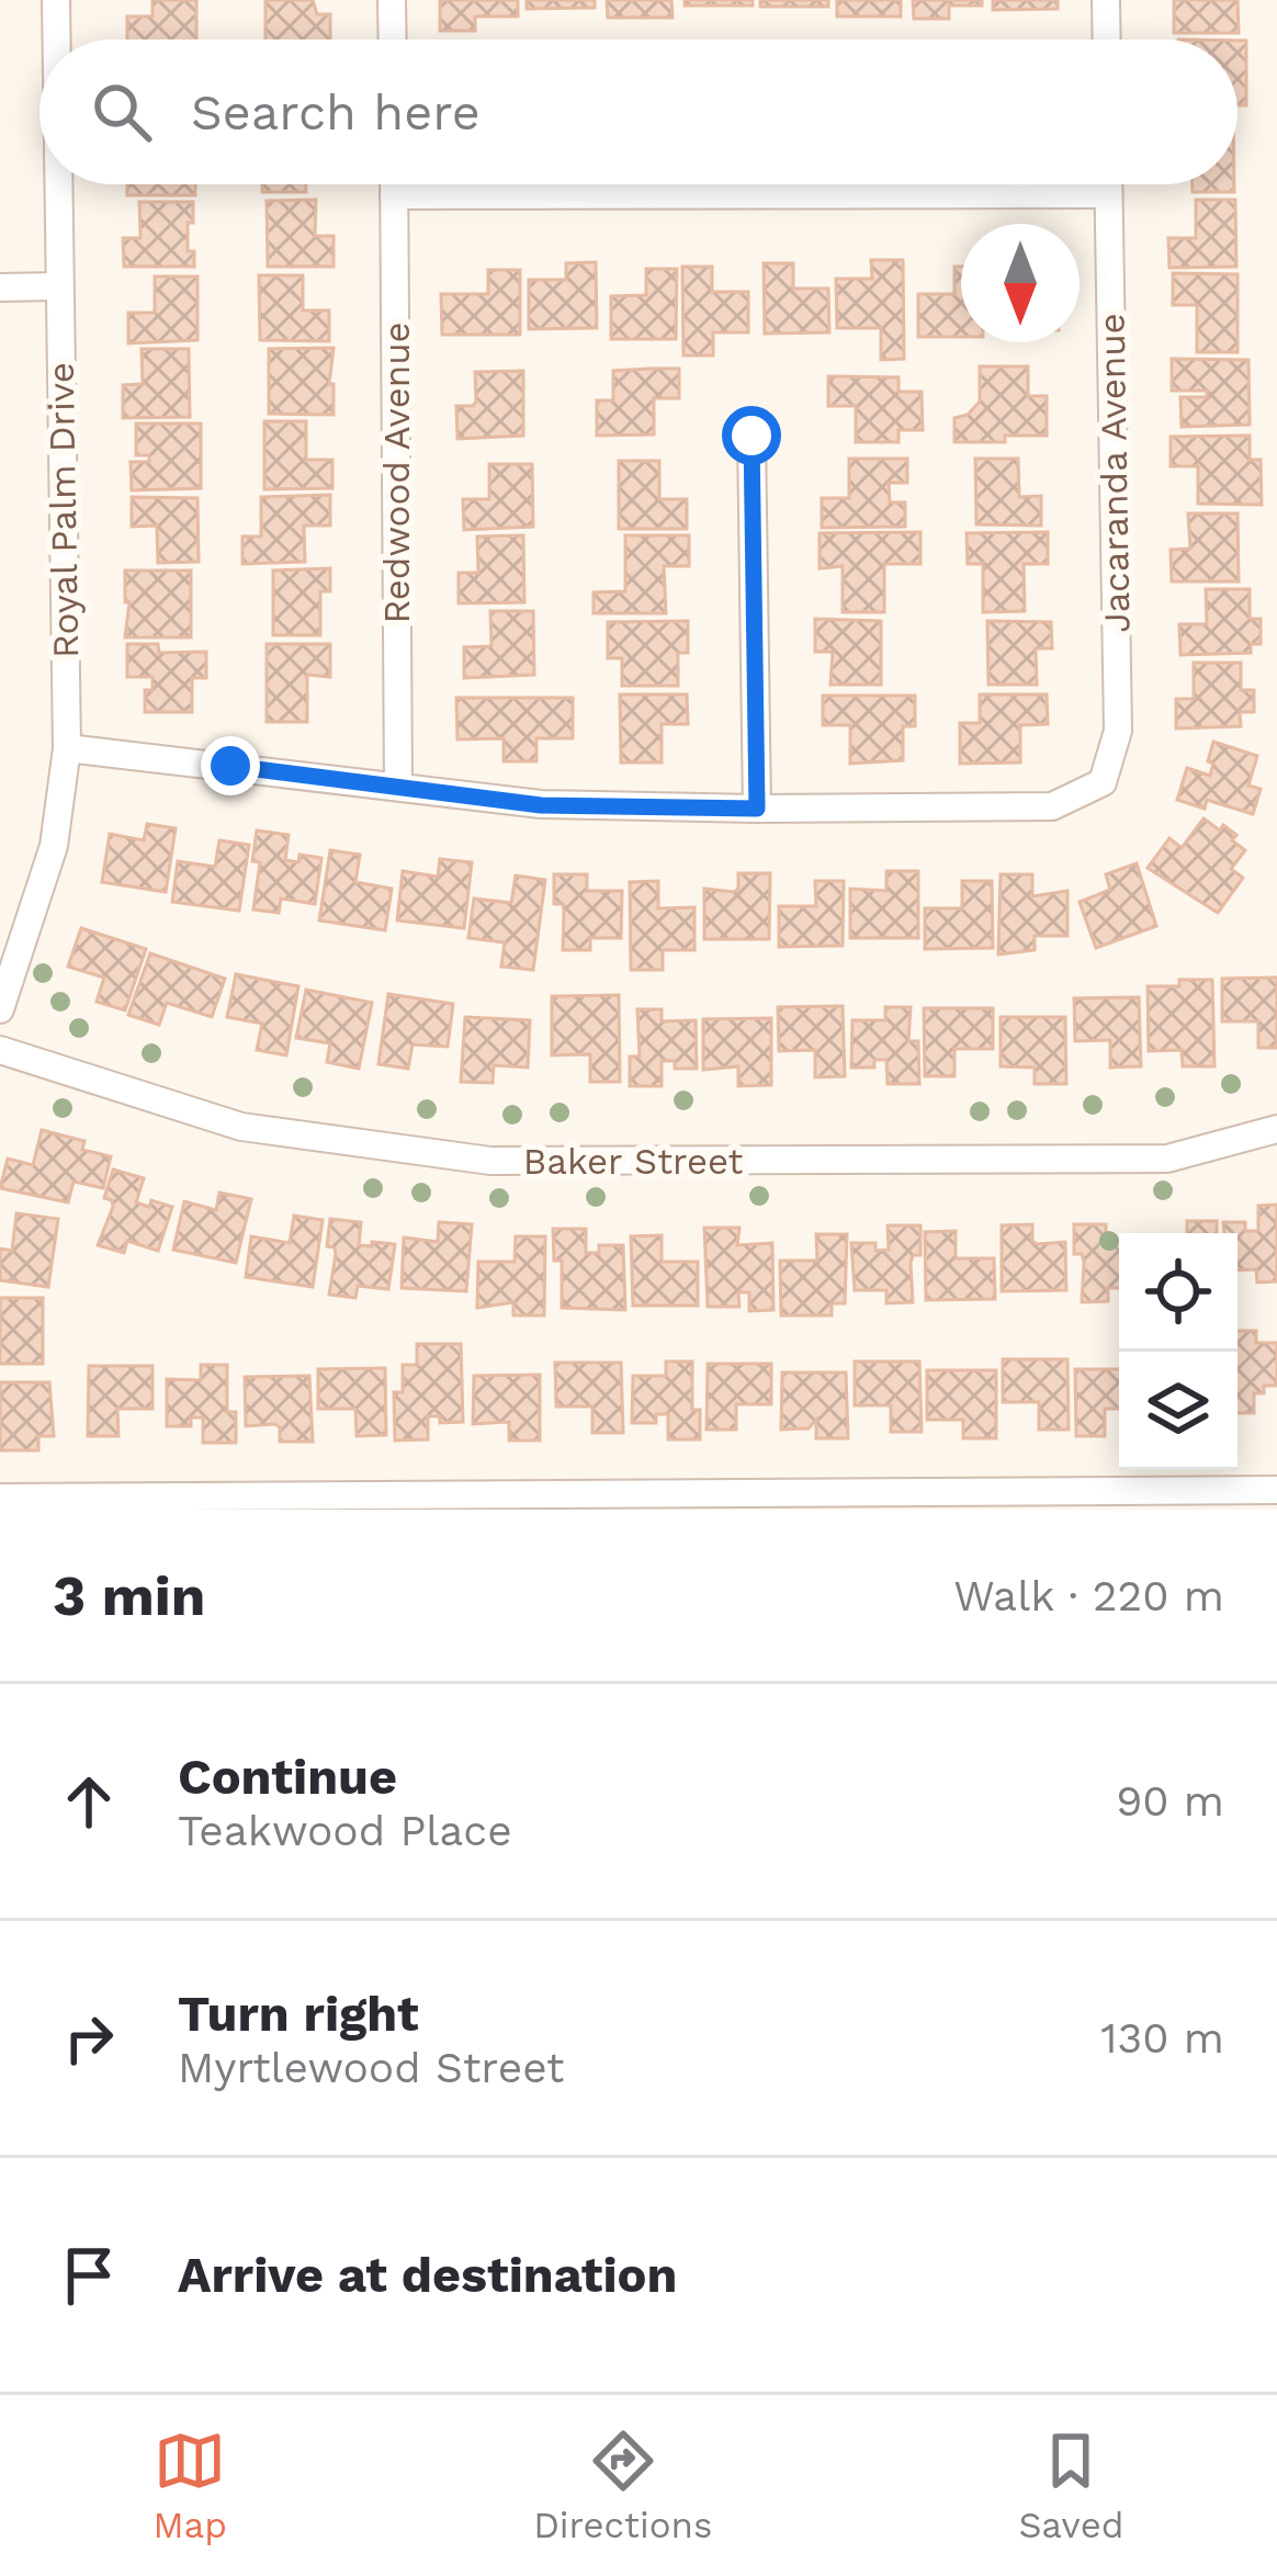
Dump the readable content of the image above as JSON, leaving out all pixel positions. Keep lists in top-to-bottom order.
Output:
{
  "streets": {
    "street": [
      "Redwood Avenue",
      "Jacaranda Avenue",
      "Royal Palm Drive",
      "Baker Street"
    ]
  },
  "north": "bottom",
  "page": {
    "search": "Search here",
    "heading": ["3 min", "Walk · 220 m"],
    "list": [
      ["Continue", "Teakwood Place", "90 m"],
      ["Turn right", "Myrtlewood Street", "130 m"],
      "Arrive at destination"
    ],
    "nav": ["Map", "Directions", "Saved"]
  }
}
